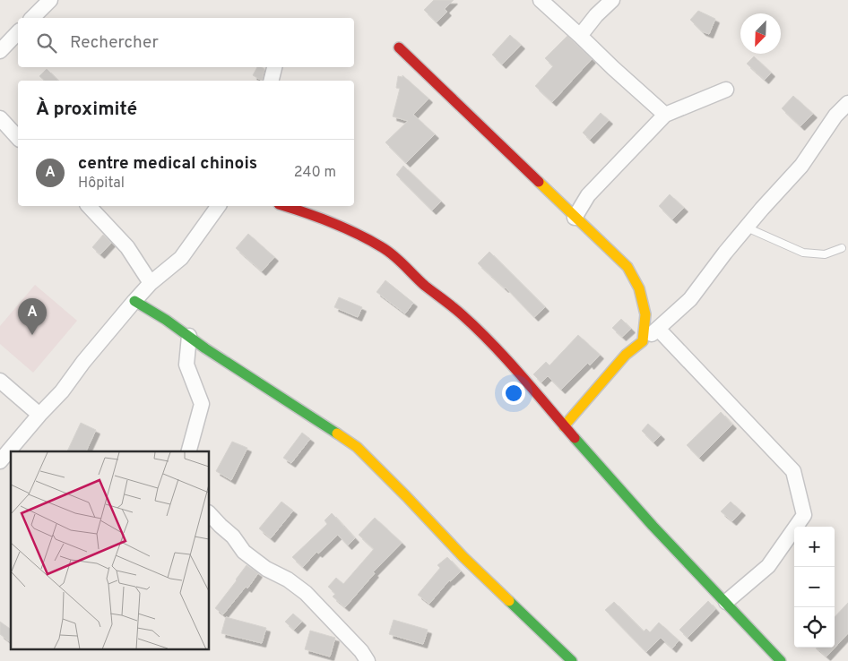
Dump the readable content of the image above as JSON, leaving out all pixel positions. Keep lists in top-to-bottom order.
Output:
{
  "north": "bottom left",
  "page": {
    "search": "Rechercher",
    "heading": "À proximité",
    "list": [
      {
        "mark": "A",
        "name": "centre medical chinois",
        "note": "Hôpital",
        "value": "240 m"
      }
    ],
    "pins": "A",
    "map_buttons": ["+", "−"]
  }
}
